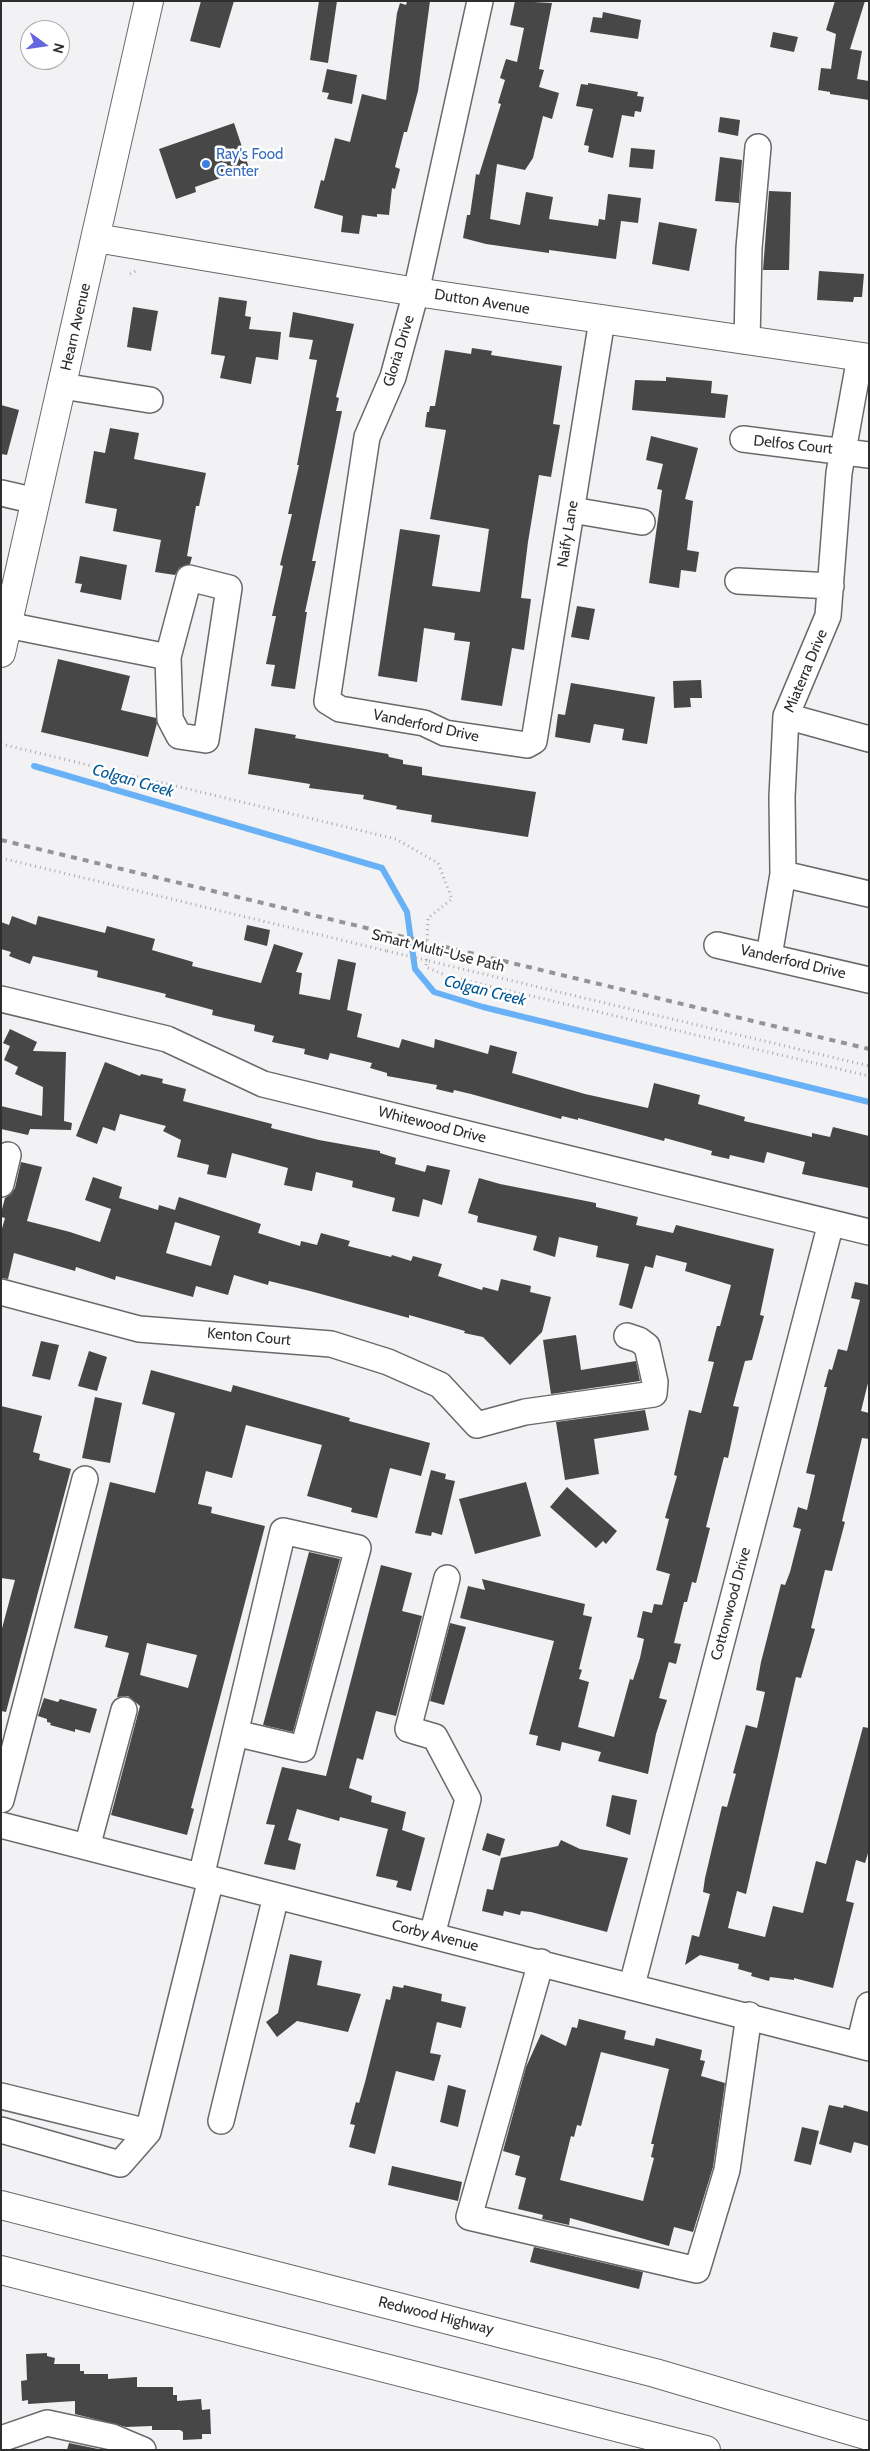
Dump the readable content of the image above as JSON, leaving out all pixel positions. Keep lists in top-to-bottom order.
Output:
{
  "streets": {
    "main road": ["Dutton Avenue", "Hearn Avenue", "Redwood Highway"],
    "street": [
      "Gloria Drive",
      "Delfos Court",
      "Naify Lane",
      "Miaterra Drive",
      "Vanderford Drive",
      "Whitewood Drive",
      "Kenton Court",
      "Cottonwood Drive",
      "Corby Avenue"
    ],
    "path": ["Smart Multi-Use Path"]
  },
  "crossings": [
    ["Dutton Avenue", "Hearn Avenue"],
    ["Dutton Avenue", "Gloria Drive"],
    ["Dutton Avenue", "Naify Lane"],
    ["Dutton Avenue", "Miaterra Drive"],
    ["Gloria Drive", "Vanderford Drive"],
    ["Delfos Court", "Miaterra Drive"],
    ["Naify Lane", "Vanderford Drive"],
    ["Miaterra Drive", "Vanderford Drive"],
    ["Whitewood Drive", "Cottonwood Drive"],
    ["Cottonwood Drive", "Corby Avenue"]
  ],
  "water": ["Colgan Creek"],
  "places": ["Ray's Food Center"],
  "north": "right"
}
